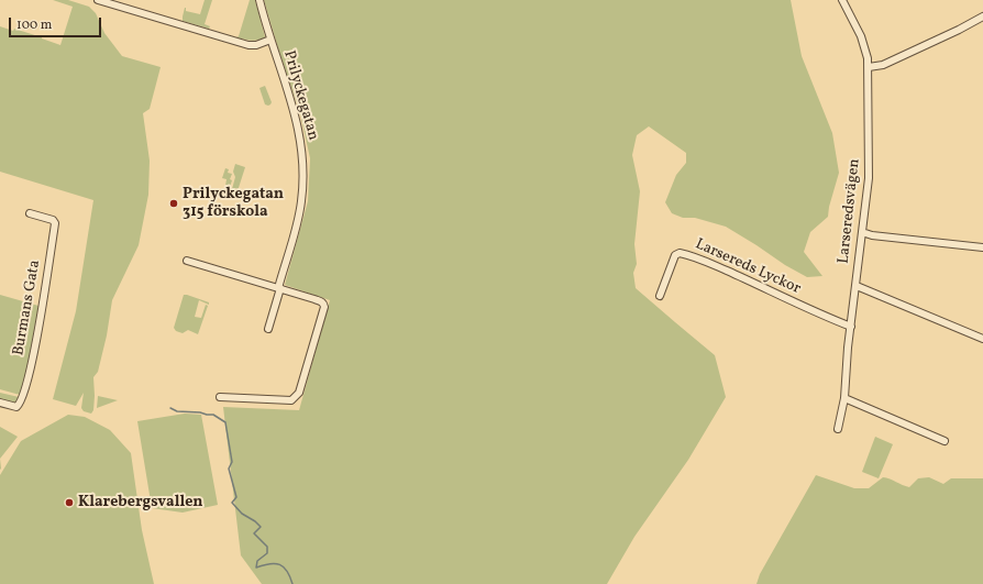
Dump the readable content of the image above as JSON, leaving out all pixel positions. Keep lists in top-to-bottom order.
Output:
{
  "streets": {
    "street": [
      "Prilyckegatan",
      "Larseredsvägen",
      "Larsereds Lyckor",
      "Burmans Gata"
    ]
  },
  "crossings": [
    ["Larseredsvägen", "Larsereds Lyckor"]
  ],
  "places": ["Prilyckegatan 315 förskola", "Klarebergsvallen"],
  "scale_bar": "100 m"
}
